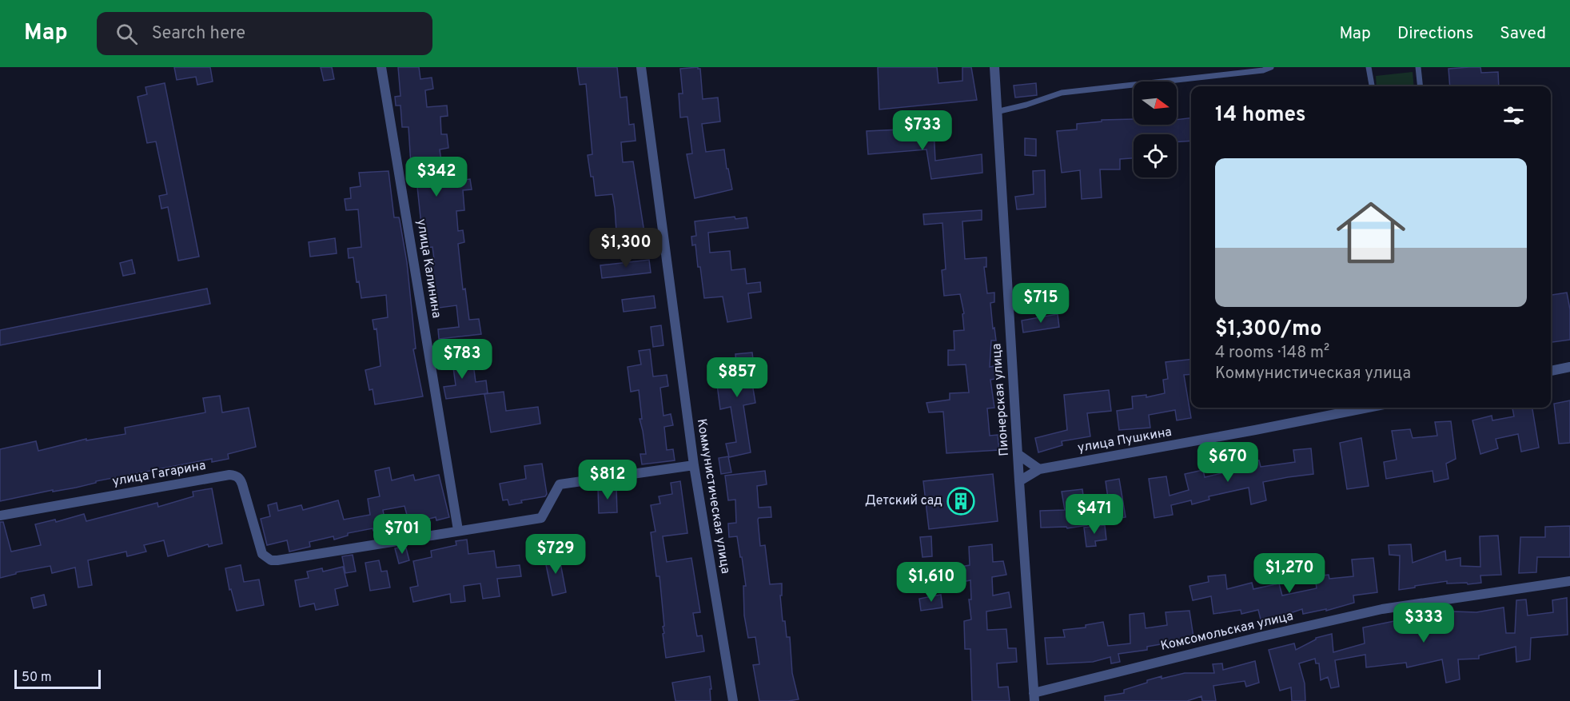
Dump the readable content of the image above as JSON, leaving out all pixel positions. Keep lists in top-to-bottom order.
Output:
{
  "streets": {
    "street": [
      "улица Калинина",
      "Пионерская улица",
      "улица Пушкина",
      "улица Гагарина",
      "Коммунистическая улица",
      "Комсомольская улица"
    ]
  },
  "crossings": [
    ["улица Калинина", "улица Гагарина"],
    ["Пионерская улица", "улица Пушкина"],
    ["Пионерская улица", "Комсомольская улица"]
  ],
  "places": {
    "building": ["Детский сад"]
  },
  "scale_bar": "50 m",
  "north": "right",
  "page": {
    "header": "Map",
    "search": "Search here",
    "nav": ["Map", "Directions", "Saved"],
    "heading": "14 homes",
    "price": [
      "$733",
      "$342",
      "$1,300",
      "$715",
      "$783",
      "$857",
      "$670",
      "$812",
      "$471",
      "$701",
      "$729",
      "$1,270",
      "$1,610",
      "$333"
    ],
    "list": [
      {
        "name": "$1,300/mo",
        "note": "4 rooms · 148 m² · Коммунистическая улица"
      }
    ],
    "scale": "50 m"
  }
}
